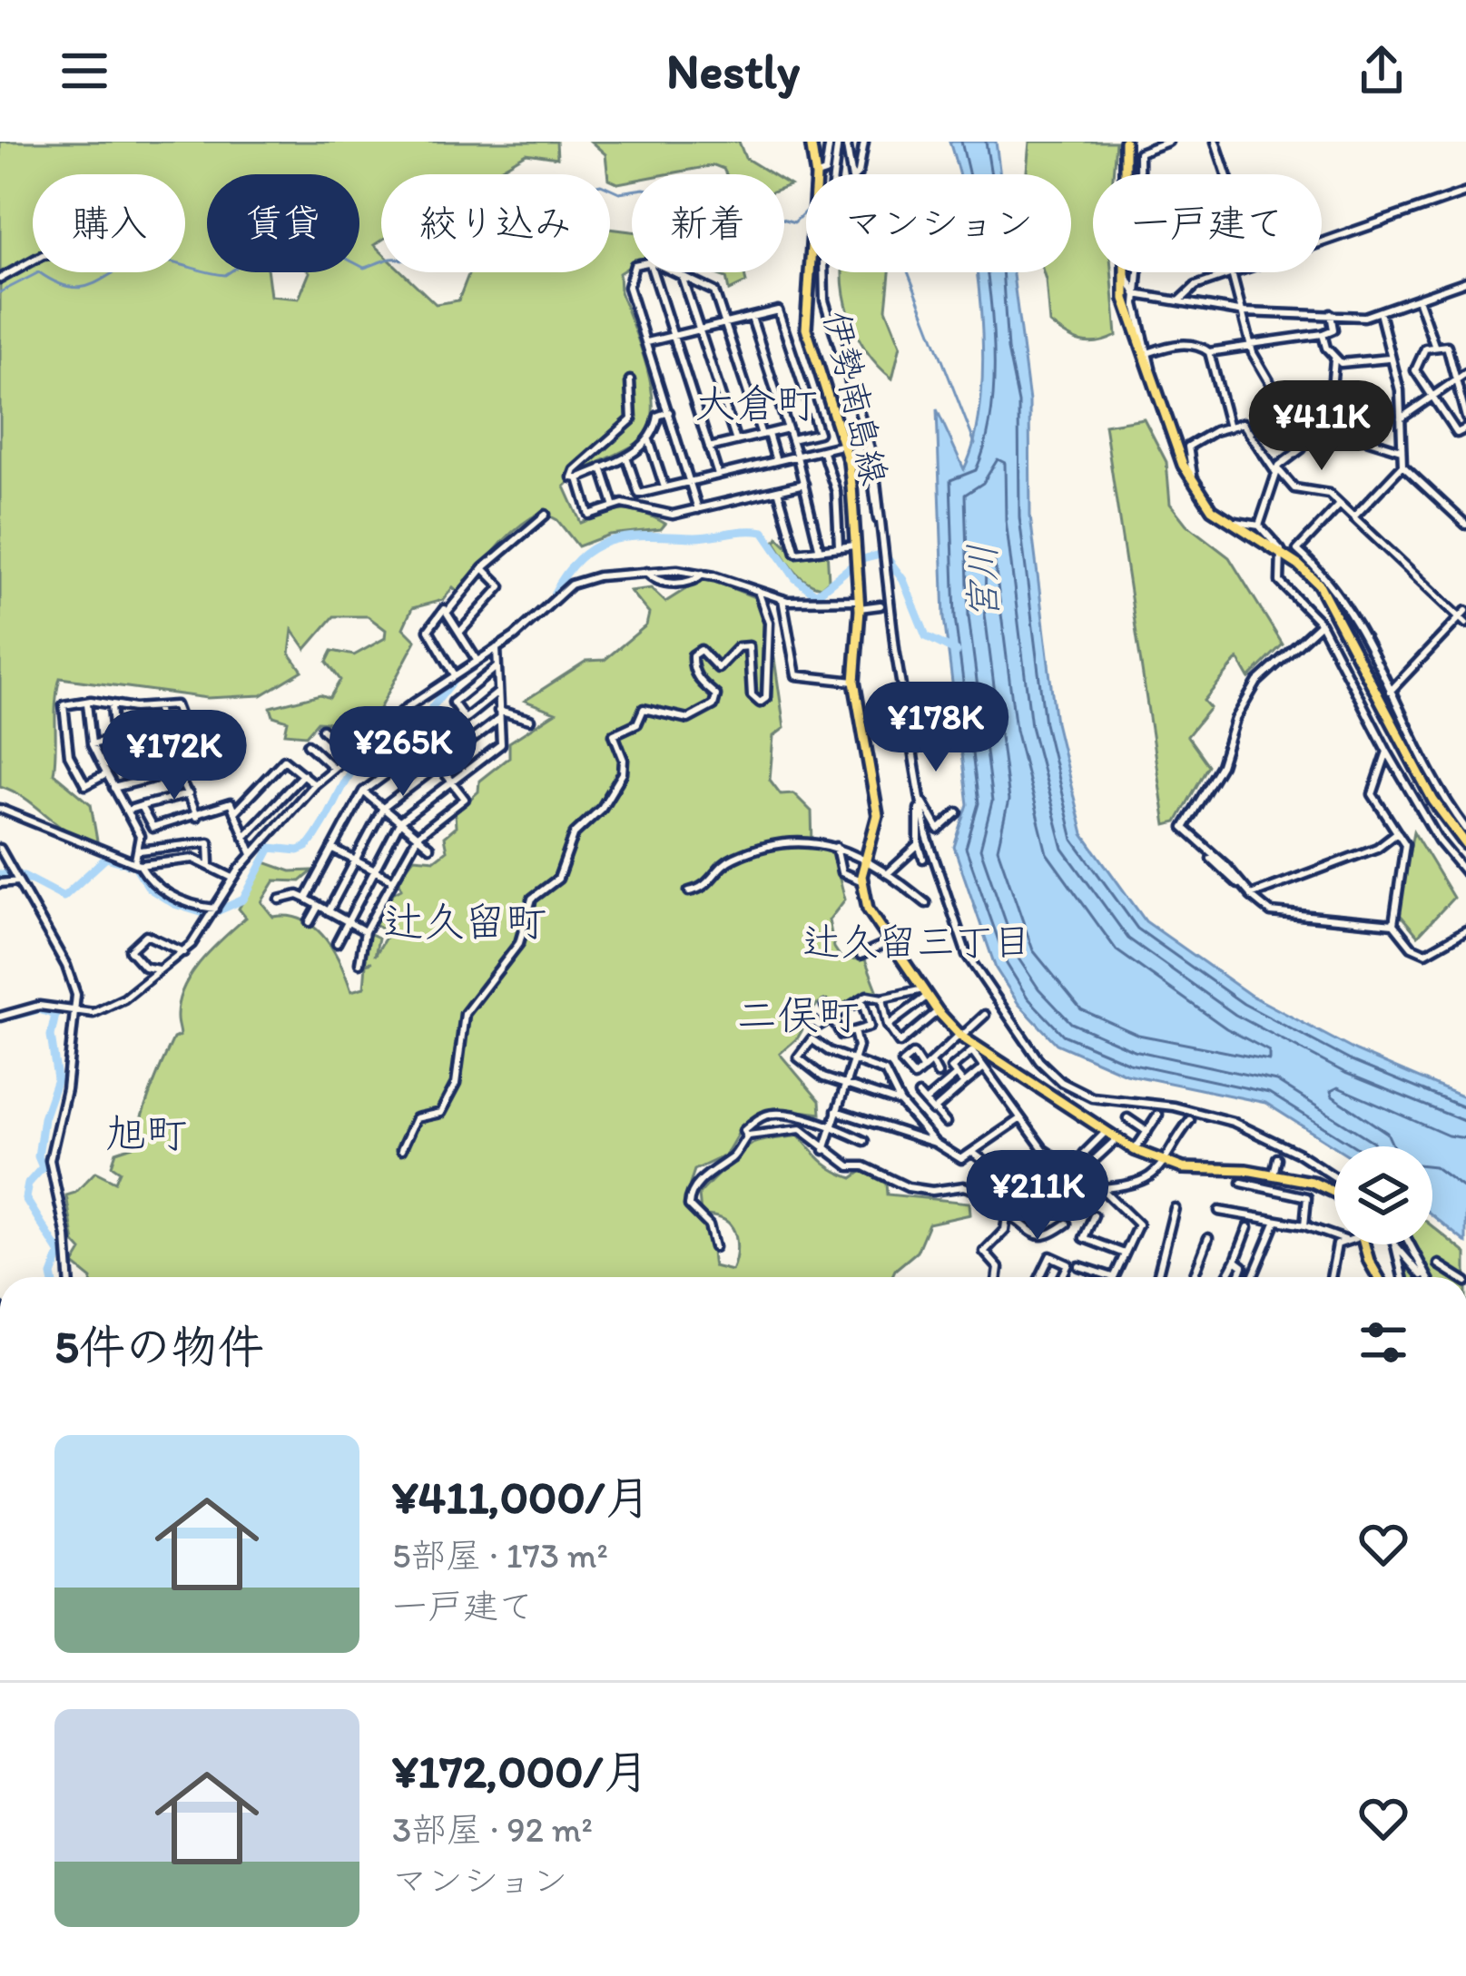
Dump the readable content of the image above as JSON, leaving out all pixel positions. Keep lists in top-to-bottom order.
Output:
{
  "streets": {
    "main road": ["伊勢南島線"]
  },
  "districts": [
    "大倉町",
    "辻久留町",
    "辻久留三丁目",
    "二俣町",
    "旭町"
  ],
  "water": ["宮川"],
  "page": {
    "header": "Nestly",
    "chip": [
      "購入",
      "賃貸",
      "絞り込み",
      "新着",
      "マンション",
      "一戸建て"
    ],
    "price": [
      "¥411K",
      "¥178K",
      "¥265K",
      "¥172K",
      "¥211K"
    ],
    "heading": "5件の物件",
    "list": [
      {
        "name": "¥411,000/月",
        "note": "5部屋 · 173 m² · 一戸建て"
      },
      {
        "name": "¥172,000/月",
        "note": "3部屋 · 92 m² · マンション"
      }
    ]
  }
}
